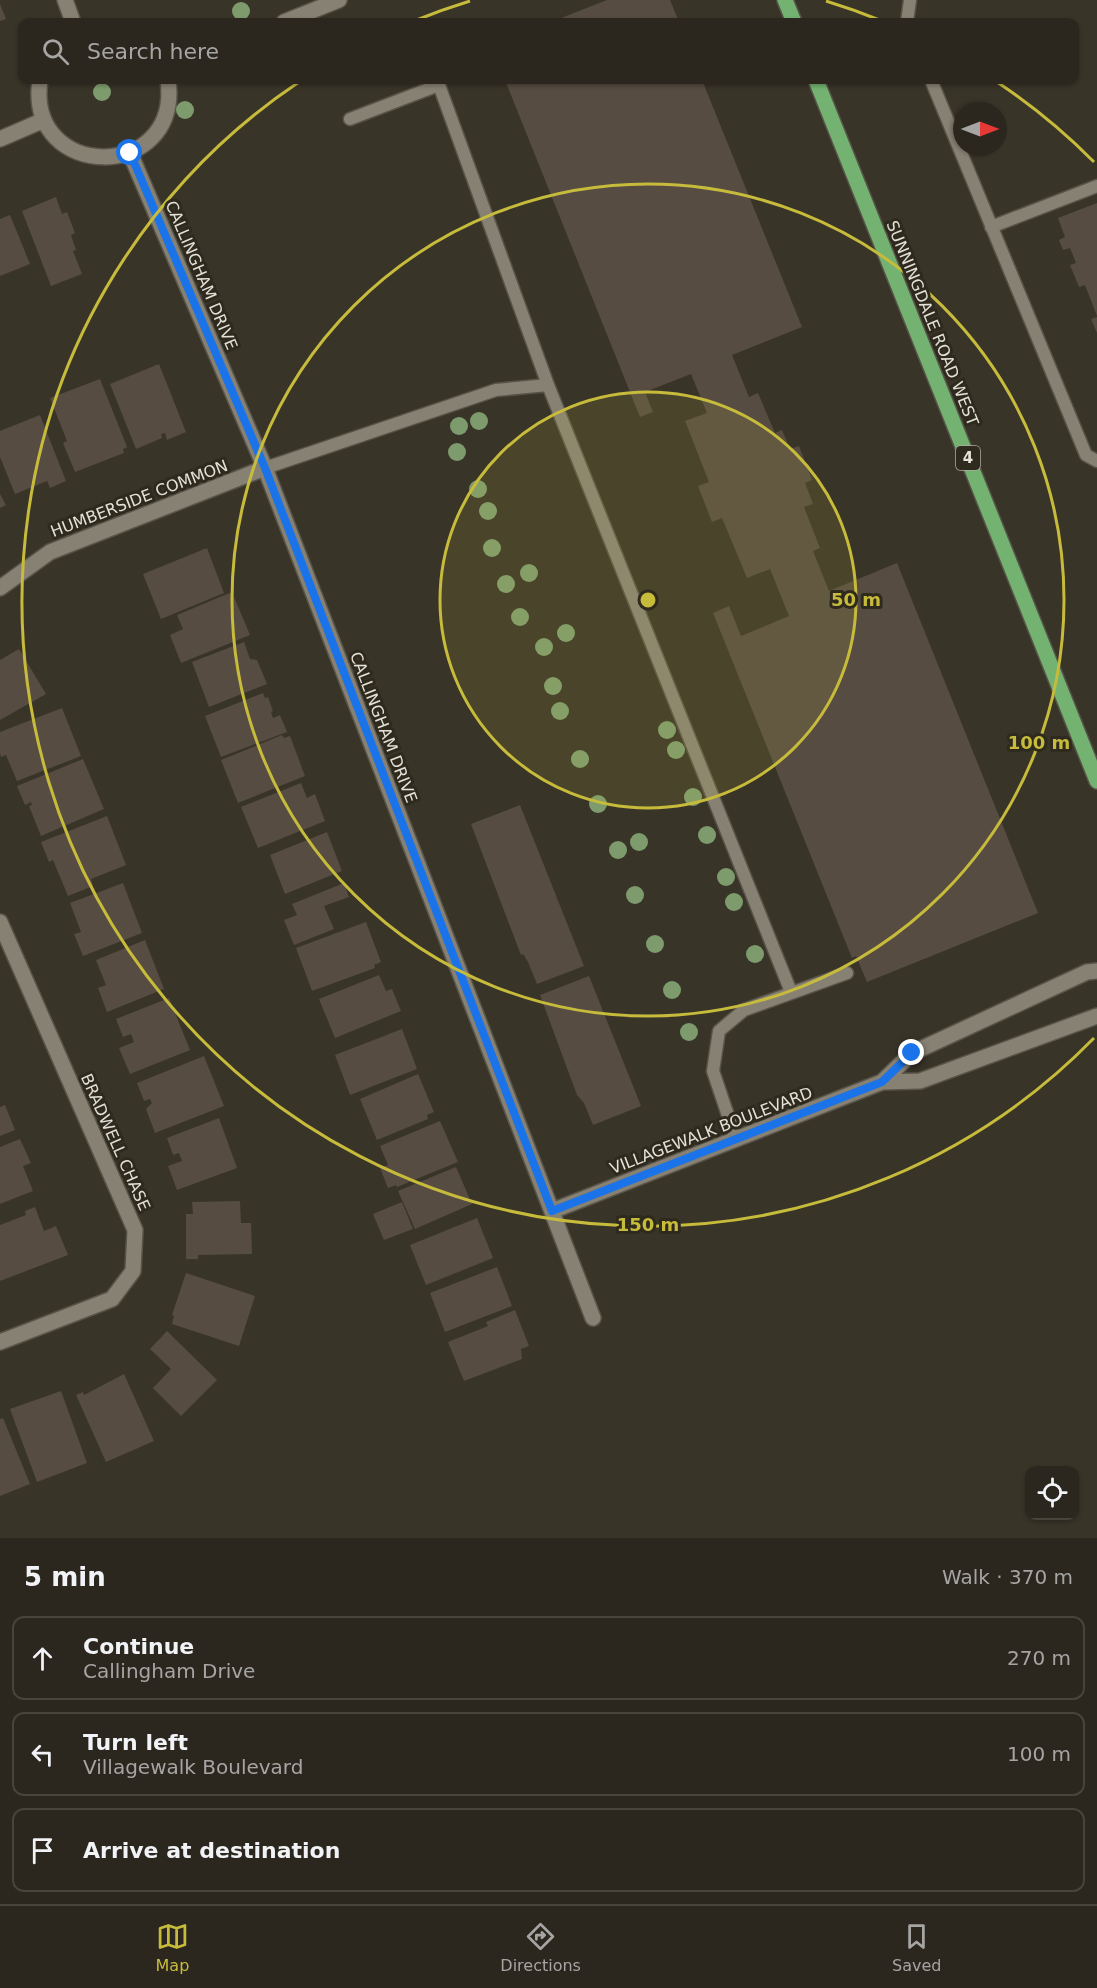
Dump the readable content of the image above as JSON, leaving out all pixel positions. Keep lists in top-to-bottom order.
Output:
{
  "streets": {
    "main road": ["SUNNINGDALE ROAD WEST", "4"],
    "street": [
      "CALLINGHAM DRIVE",
      "HUMBERSIDE COMMON",
      "VILLAGEWALK BOULEVARD",
      "BRADWELL CHASE"
    ]
  },
  "crossings": [
    ["CALLINGHAM DRIVE", "HUMBERSIDE COMMON"],
    ["CALLINGHAM DRIVE", "VILLAGEWALK BOULEVARD"]
  ],
  "north": "right",
  "page": {
    "search": "Search here",
    "heading": ["5 min", "Walk · 370 m"],
    "list": [
      ["Continue", "Callingham Drive", "270 m"],
      ["Turn left", "Villagewalk Boulevard", "100 m"],
      "Arrive at destination"
    ],
    "nav": ["Map", "Directions", "Saved"]
  },
  "rings": ["50 m", "100 m", "150 m"]
}
